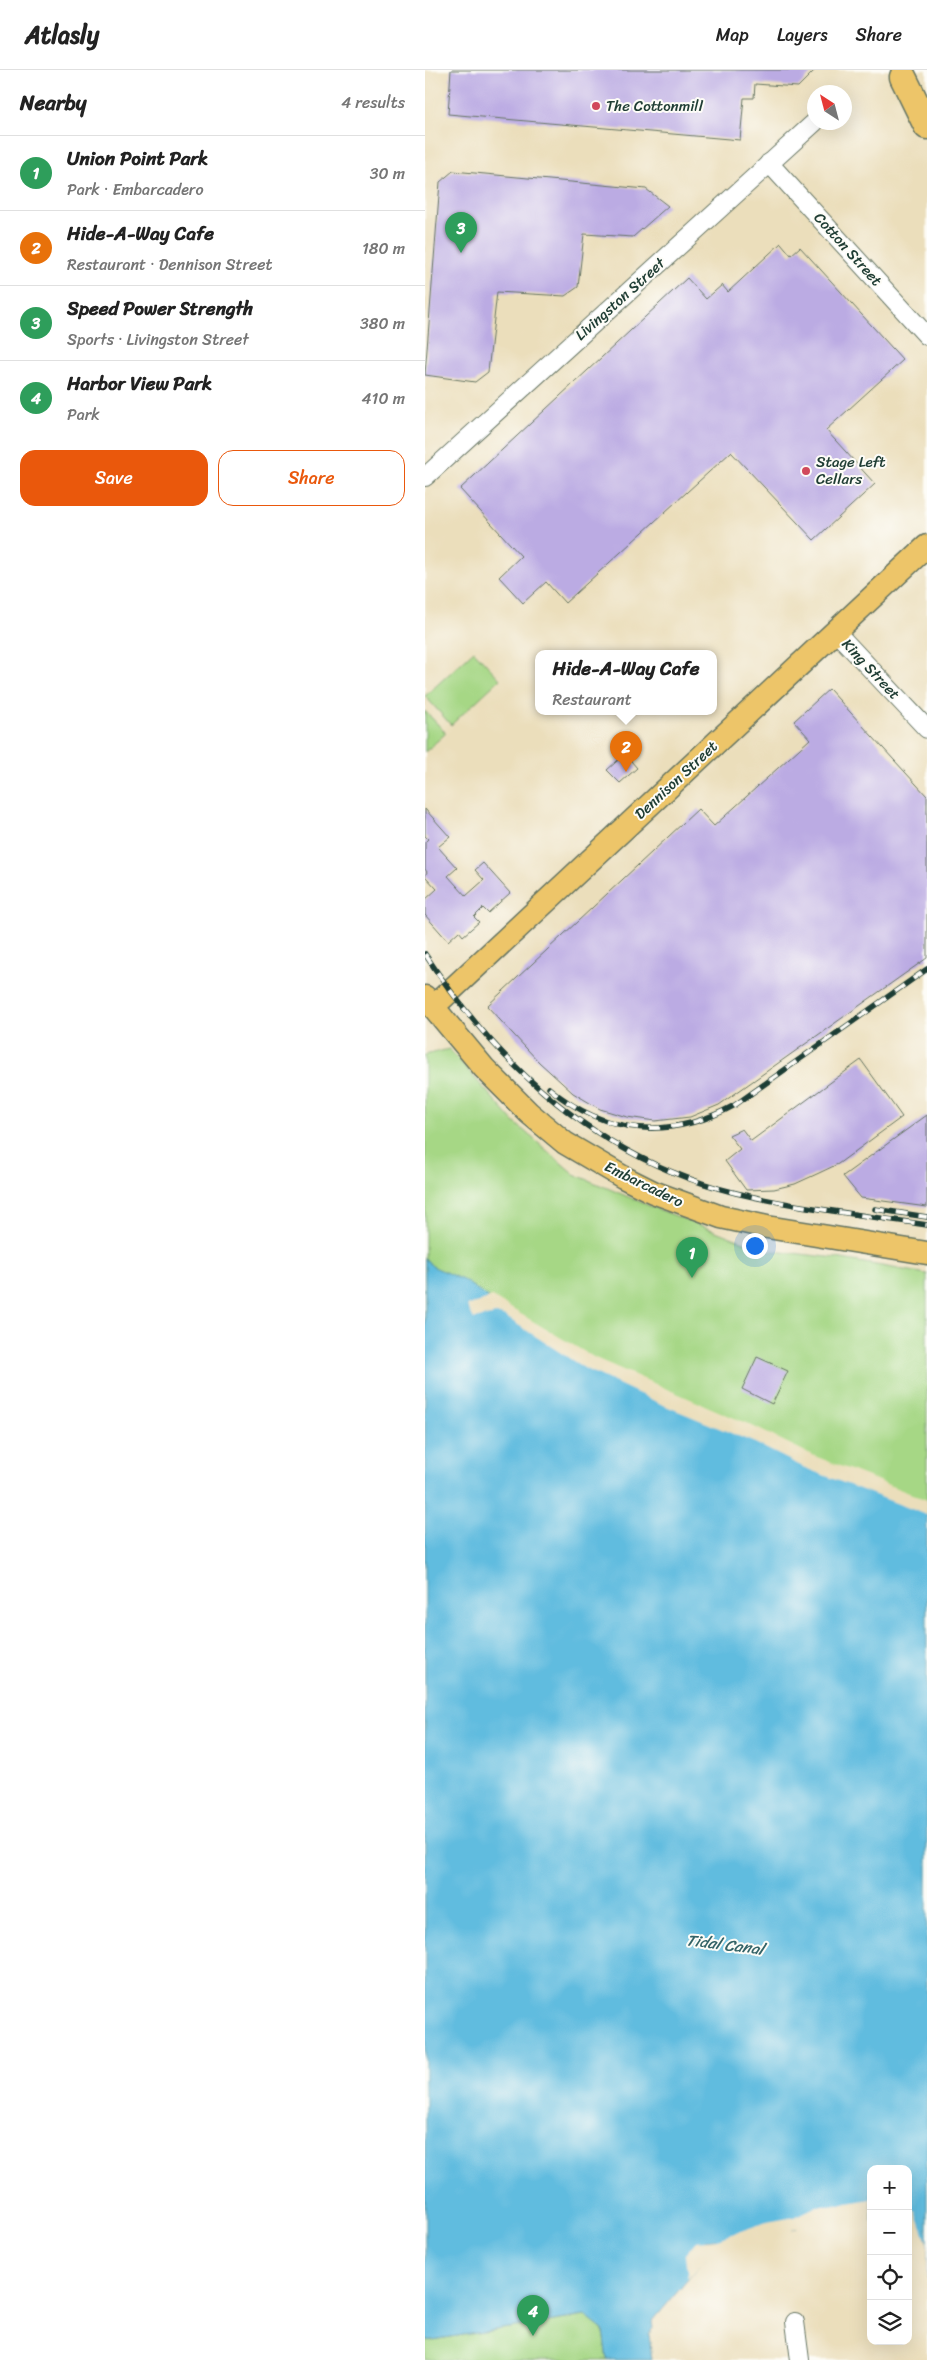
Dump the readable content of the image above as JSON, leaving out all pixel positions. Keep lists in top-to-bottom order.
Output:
{
  "streets": {
    "main road": ["Dennison Street", "Embarcadero"],
    "street": ["Cotton Street", "Livingston Street", "King Street"]
  },
  "crossings": [
    ["Cotton Street", "Livingston Street"],
    ["King Street", "Dennison Street"],
    ["Dennison Street", "Embarcadero"]
  ],
  "water": ["Tidal Canal"],
  "places": ["The Cottonmill", "Stage Left Cellars"],
  "north": "top left",
  "page": {
    "header": "Atlasly",
    "nav": ["Map", "Layers", "Share"],
    "heading": ["Nearby", "4 results"],
    "list": [
      {
        "mark": "1",
        "name": "Union Point Park",
        "note": "Park · Embarcadero",
        "value": "30 m"
      },
      {
        "mark": "2",
        "name": "Hide-A-Way Cafe",
        "note": "Restaurant · Dennison Street",
        "value": "180 m"
      },
      {
        "mark": "3",
        "name": "Speed Power Strength",
        "note": "Sports · Livingston Street",
        "value": "380 m"
      },
      {
        "mark": "4",
        "name": "Harbor View Park",
        "note": "Park",
        "value": "410 m"
      }
    ],
    "pins": [
      "3",
      "2",
      "1",
      "4"
    ],
    "buttons": ["Save", "Share"],
    "popup": ["Hide-A-Way Cafe", "Restaurant"],
    "map_buttons": ["+", "−"]
  }
}
